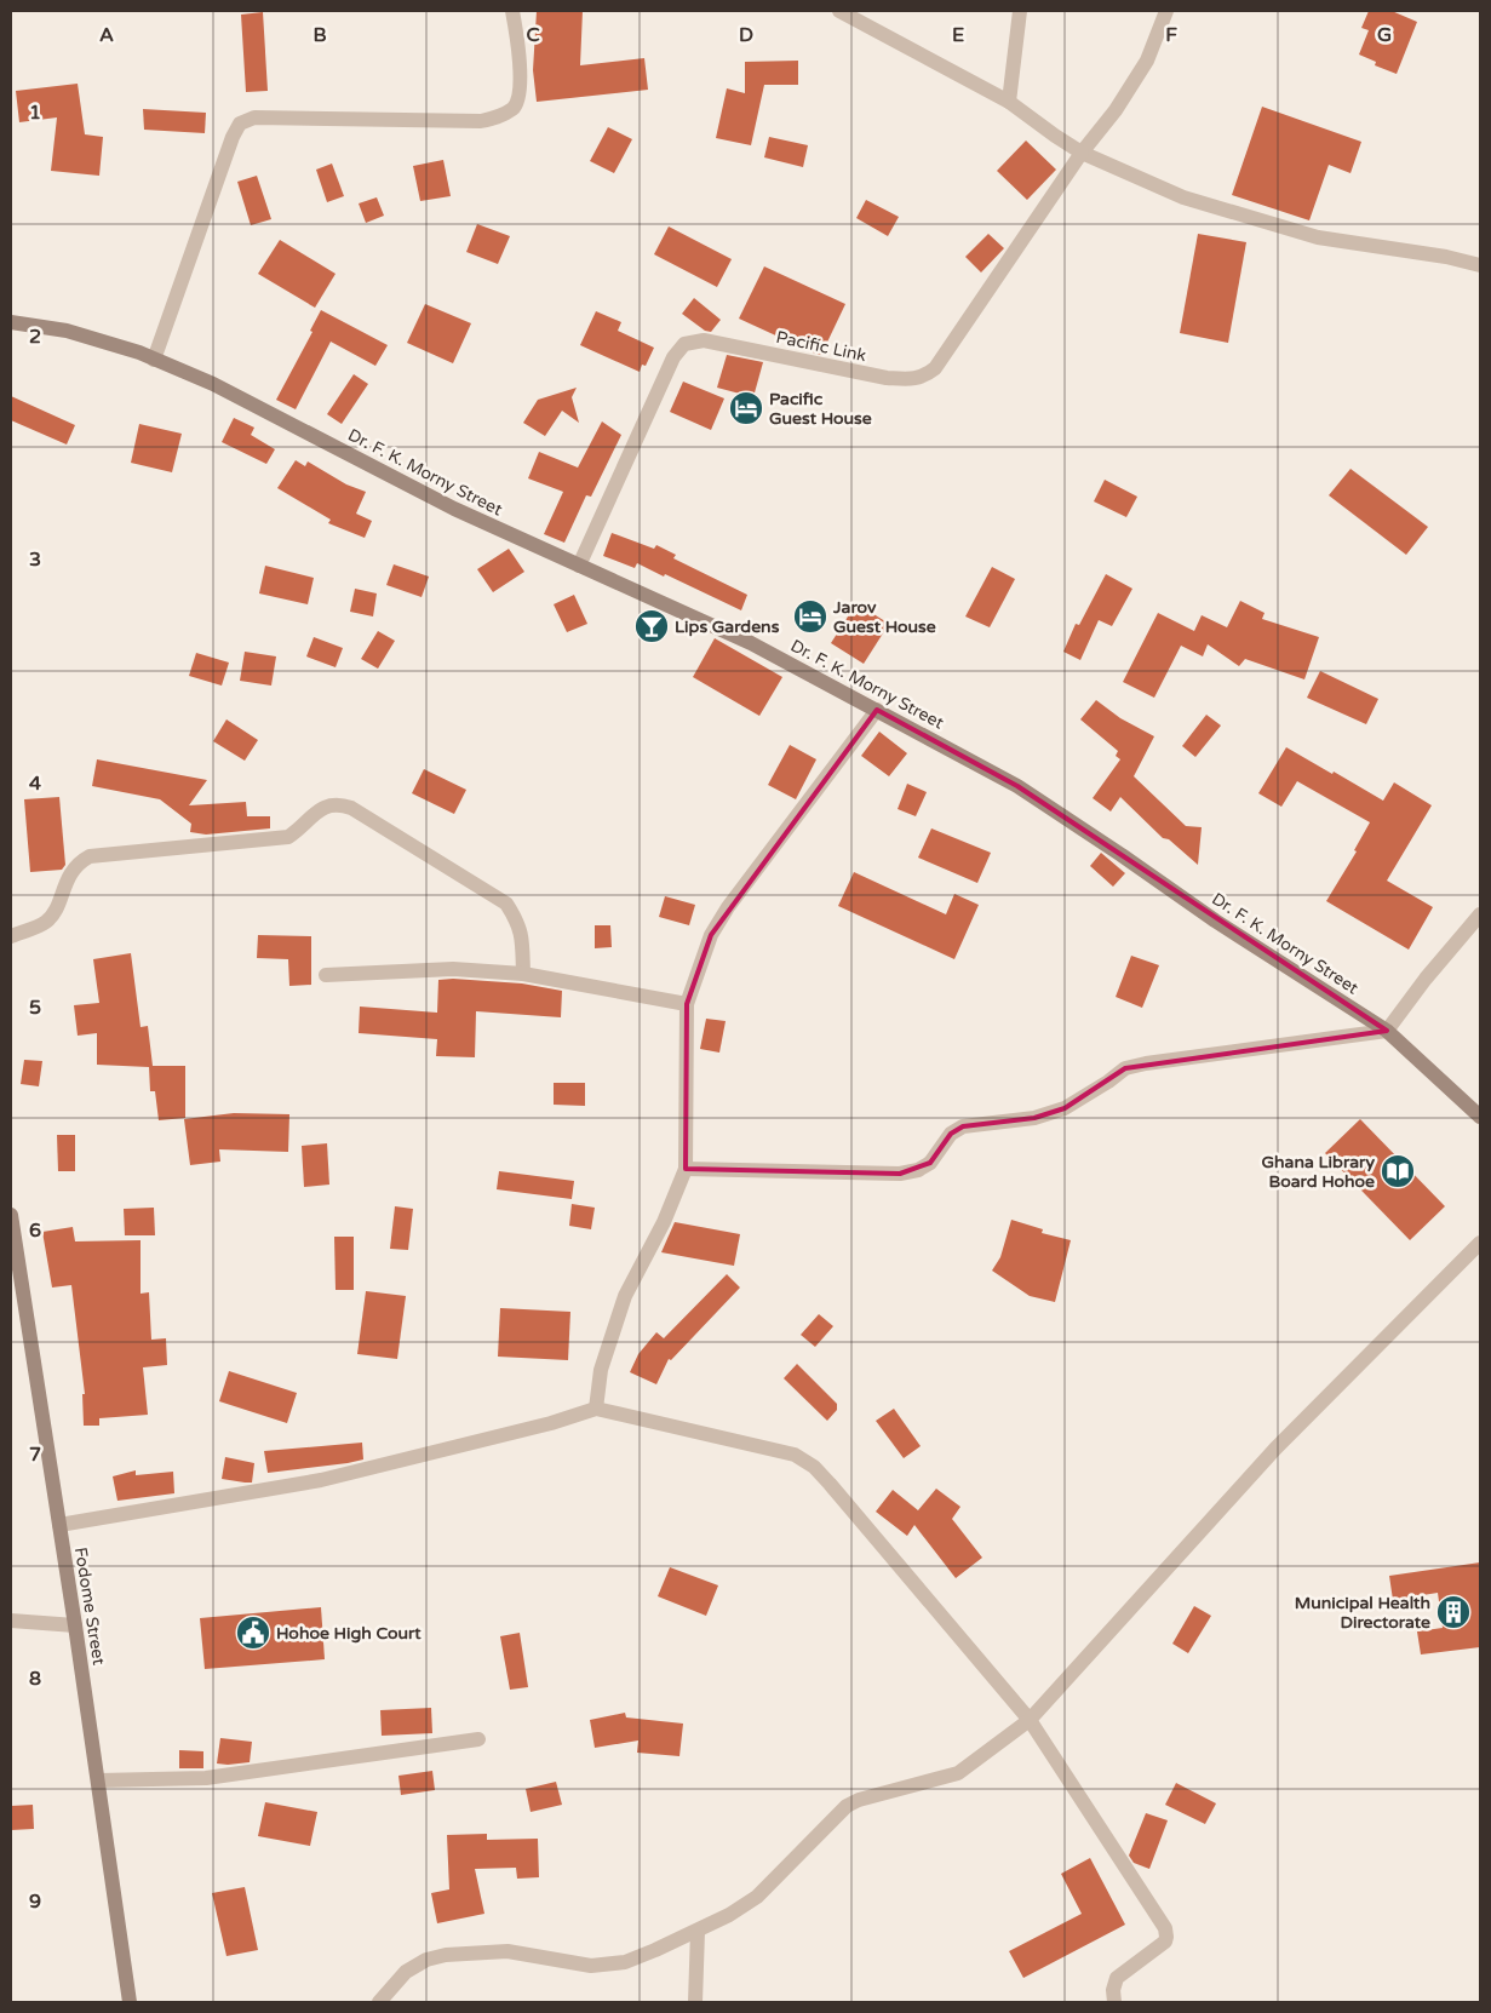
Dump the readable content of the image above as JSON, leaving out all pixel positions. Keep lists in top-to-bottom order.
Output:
{
  "streets": {
    "street": ["Pacific Link", "Dr. F. K. Morny Street", "Fodome Street"]
  },
  "crossings": [
    ["Pacific Link", "Dr. F. K. Morny Street"]
  ],
  "places": {
    "hotel": ["Pacific Guest House", "Jarov Guest House"],
    "bar": ["Lips Gardens"],
    "library": ["Ghana Library Board Hohoe"],
    "building": ["Municipal Health Directorate"],
    "public building": ["Hohoe High Court"]
  },
  "grid": {
    "columns": [
      "A",
      "B",
      "C",
      "D",
      "E",
      "F",
      "G"
    ],
    "rows": [
      "1",
      "2",
      "3",
      "4",
      "5",
      "6",
      "7",
      "8",
      "9"
    ]
  }
}
